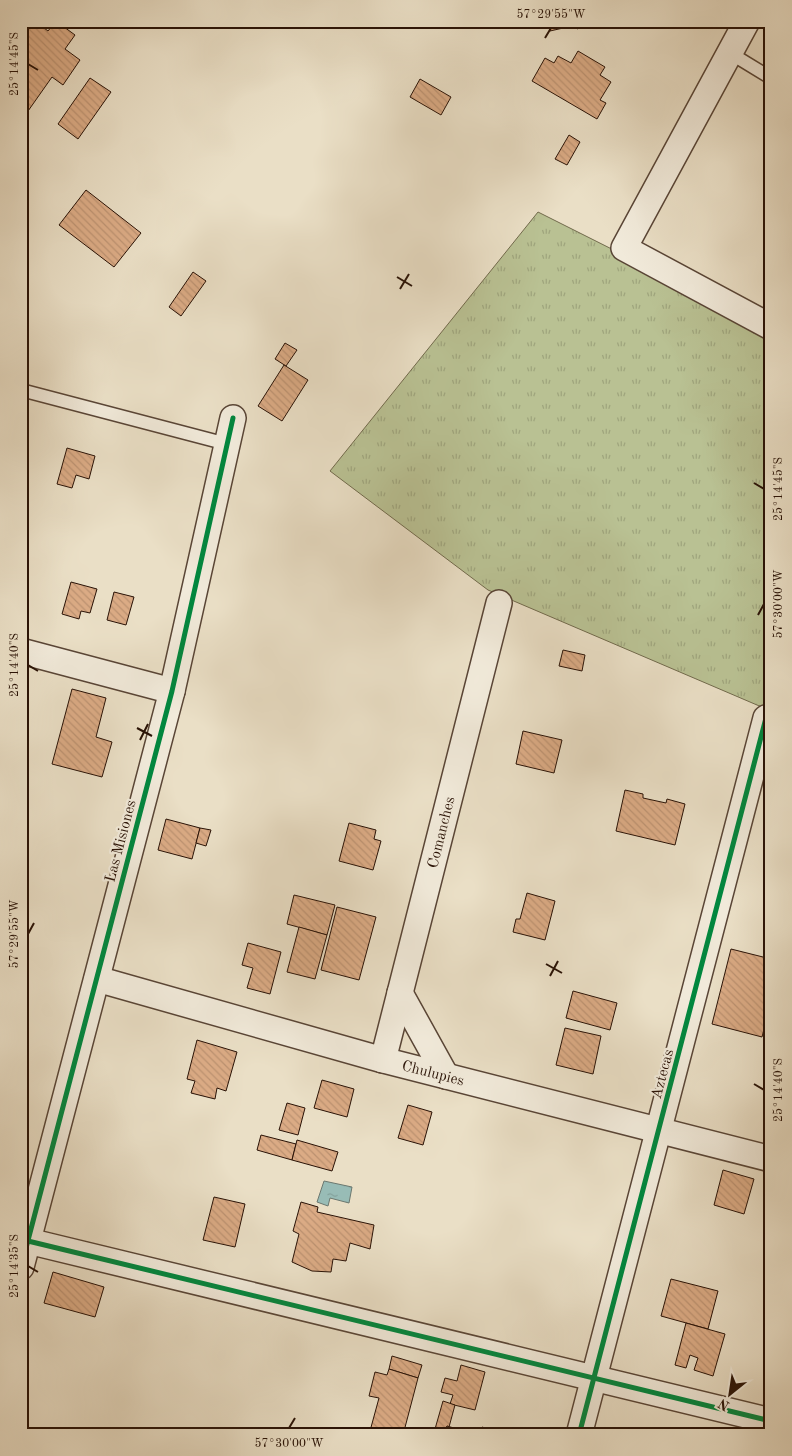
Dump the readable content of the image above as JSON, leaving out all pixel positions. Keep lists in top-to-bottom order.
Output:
{
  "streets": {
    "street": [
      "Comanches",
      "Las Misiones",
      "Chulupies",
      "Aztecas"
    ]
  },
  "crossings": [
    ["Comanches", "Chulupies"],
    ["Las Misiones", "Chulupies"],
    ["Chulupies", "Aztecas"]
  ],
  "north": "bottom left",
  "coordinates": [
    "57°29'55\"W",
    "25°14'45\"S",
    "57°30'00\"W",
    "25°14'40\"S",
    "25°14'35\"S"
  ]
}
